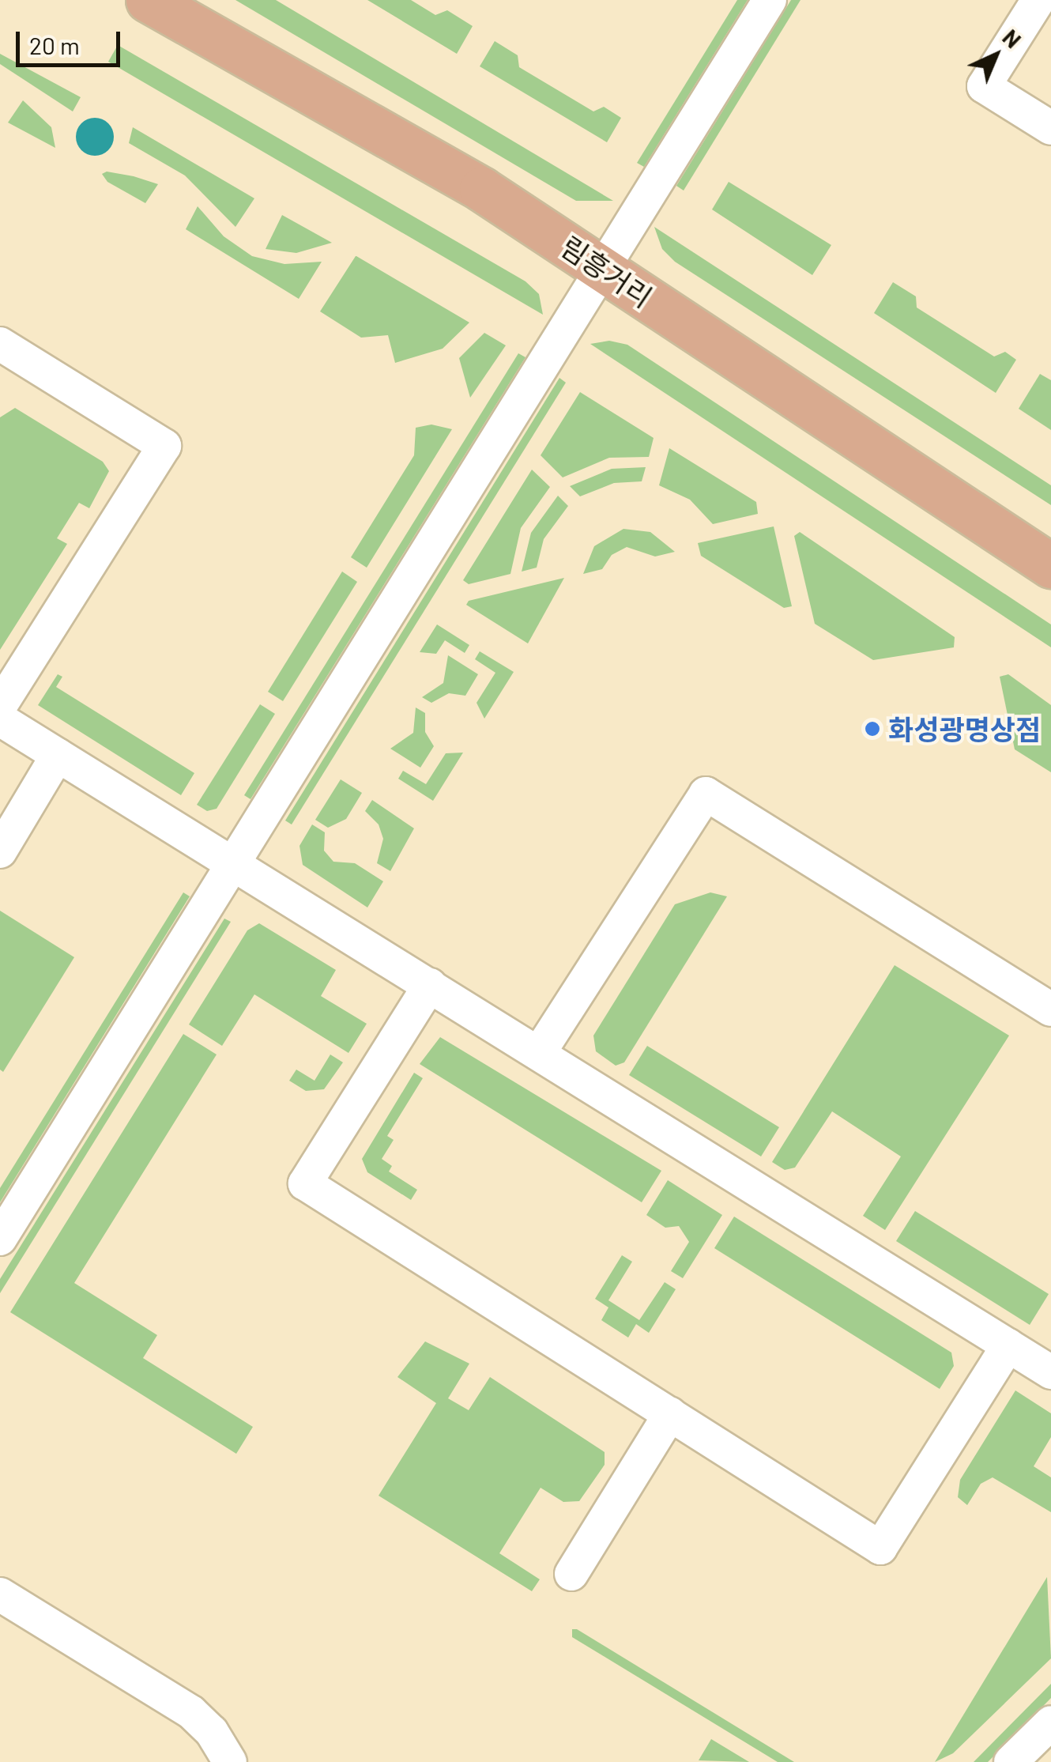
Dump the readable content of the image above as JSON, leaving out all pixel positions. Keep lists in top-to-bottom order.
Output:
{
  "streets": {
    "main road": ["림흥거리"]
  },
  "places": ["화성광명상점"],
  "scale_bar": "20 m",
  "north": "top right"
}
